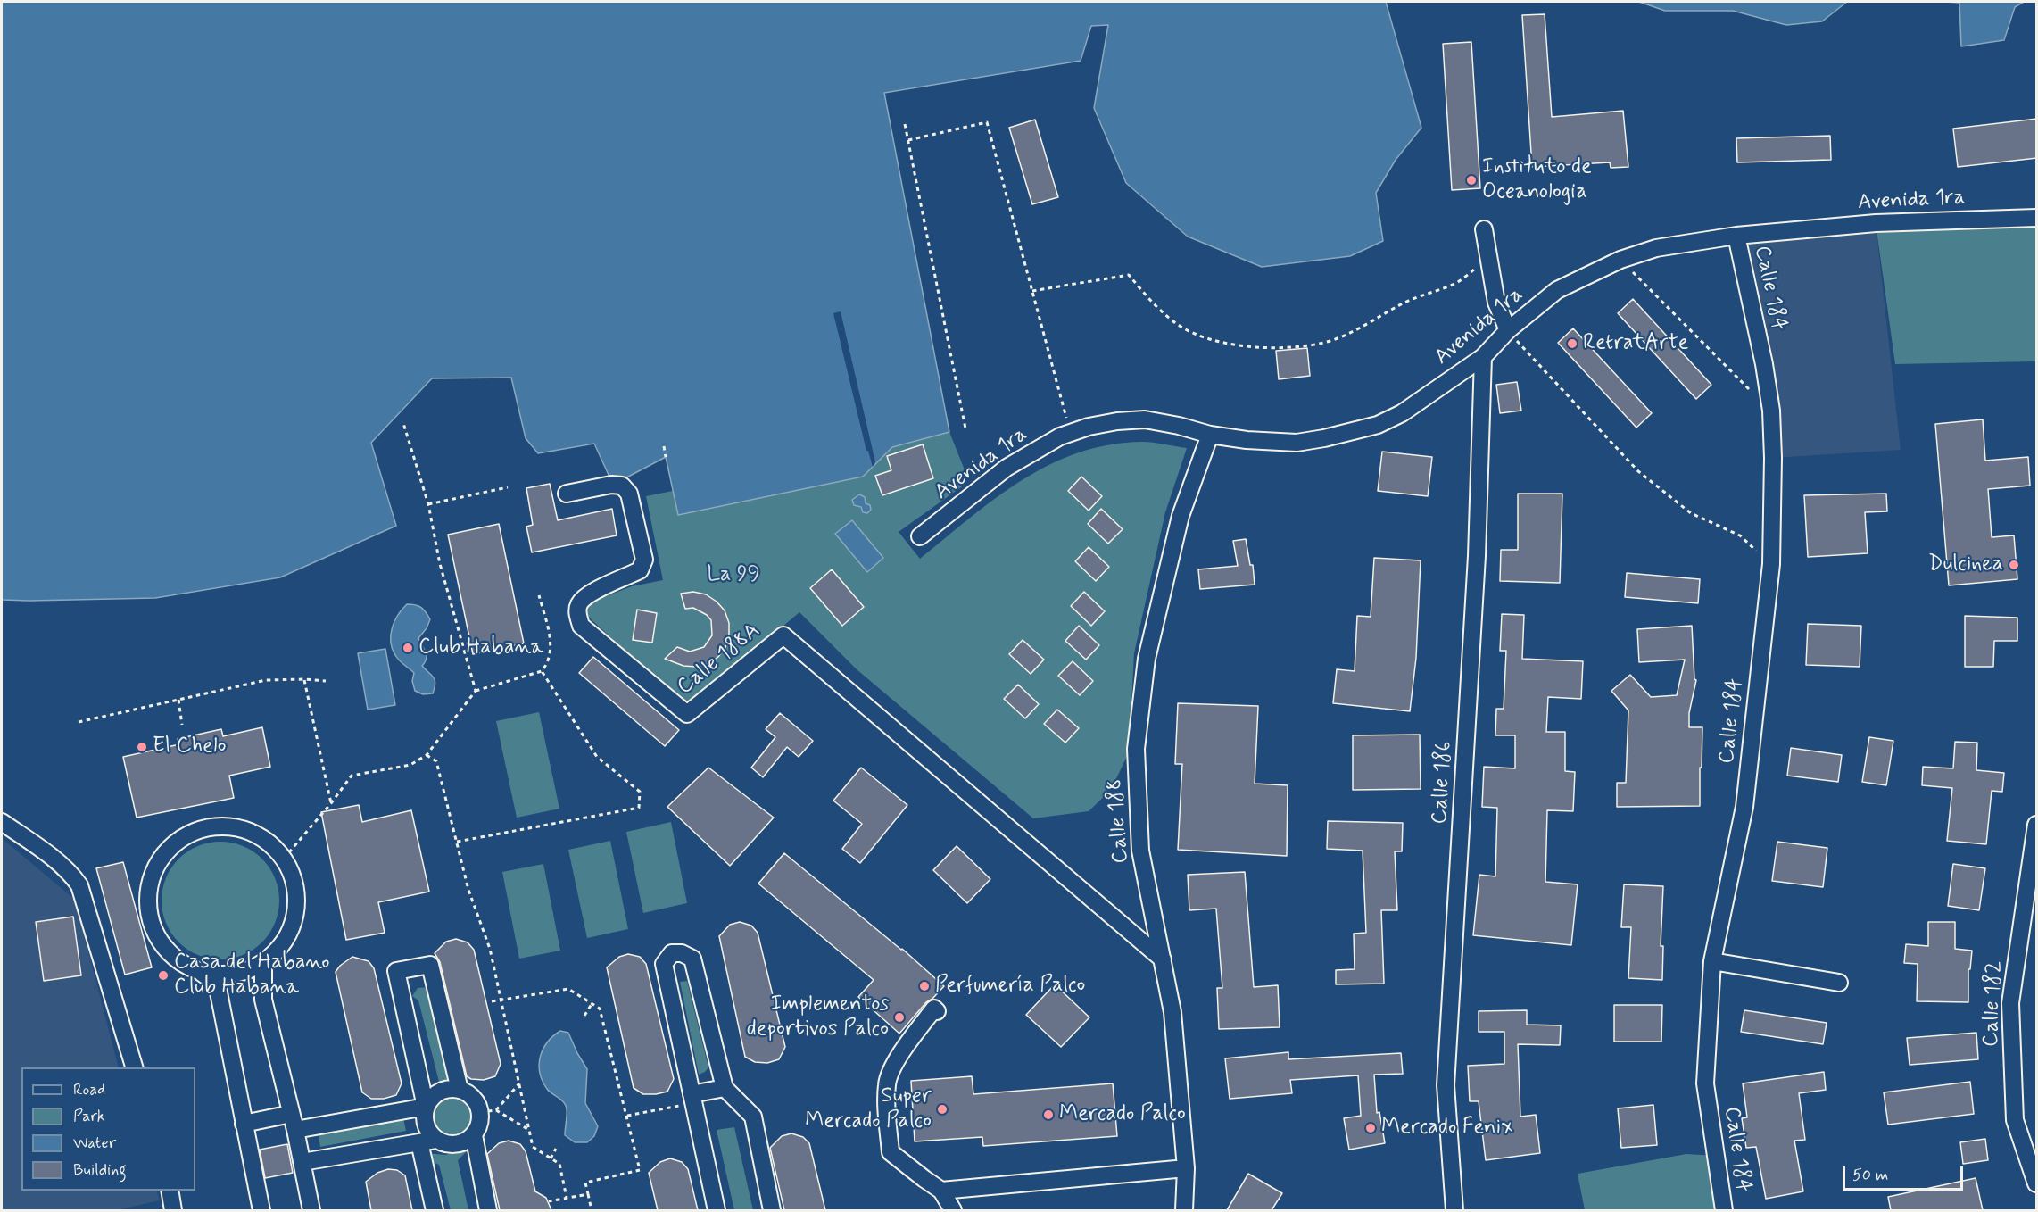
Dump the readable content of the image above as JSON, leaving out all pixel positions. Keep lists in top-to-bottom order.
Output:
{
  "streets": {
    "street": [
      "Avenida 1ra",
      "Calle 184",
      "Calle 188A",
      "Calle 186",
      "Calle 188",
      "Calle 182"
    ]
  },
  "crossings": [
    ["Avenida 1ra", "Calle 184"],
    ["Avenida 1ra", "Calle 186"],
    ["Avenida 1ra", "Calle 188"],
    ["Calle 188A", "Calle 188"]
  ],
  "parks": ["La 99"],
  "places": [
    "Instituto de Oceanologia",
    "RetratArte",
    "Dulcinea",
    "Club Habana",
    "El Chelo",
    "Casa del Habano Club Habana",
    "Perfumería Palco",
    "Implementos deportivos Palco",
    "Super Mercado Palco",
    "Mercado Palco",
    "Mercado Fenix"
  ],
  "legend": [
    "Road",
    "Park",
    "Water",
    "Building"
  ],
  "scale_bar": "50 m"
}
